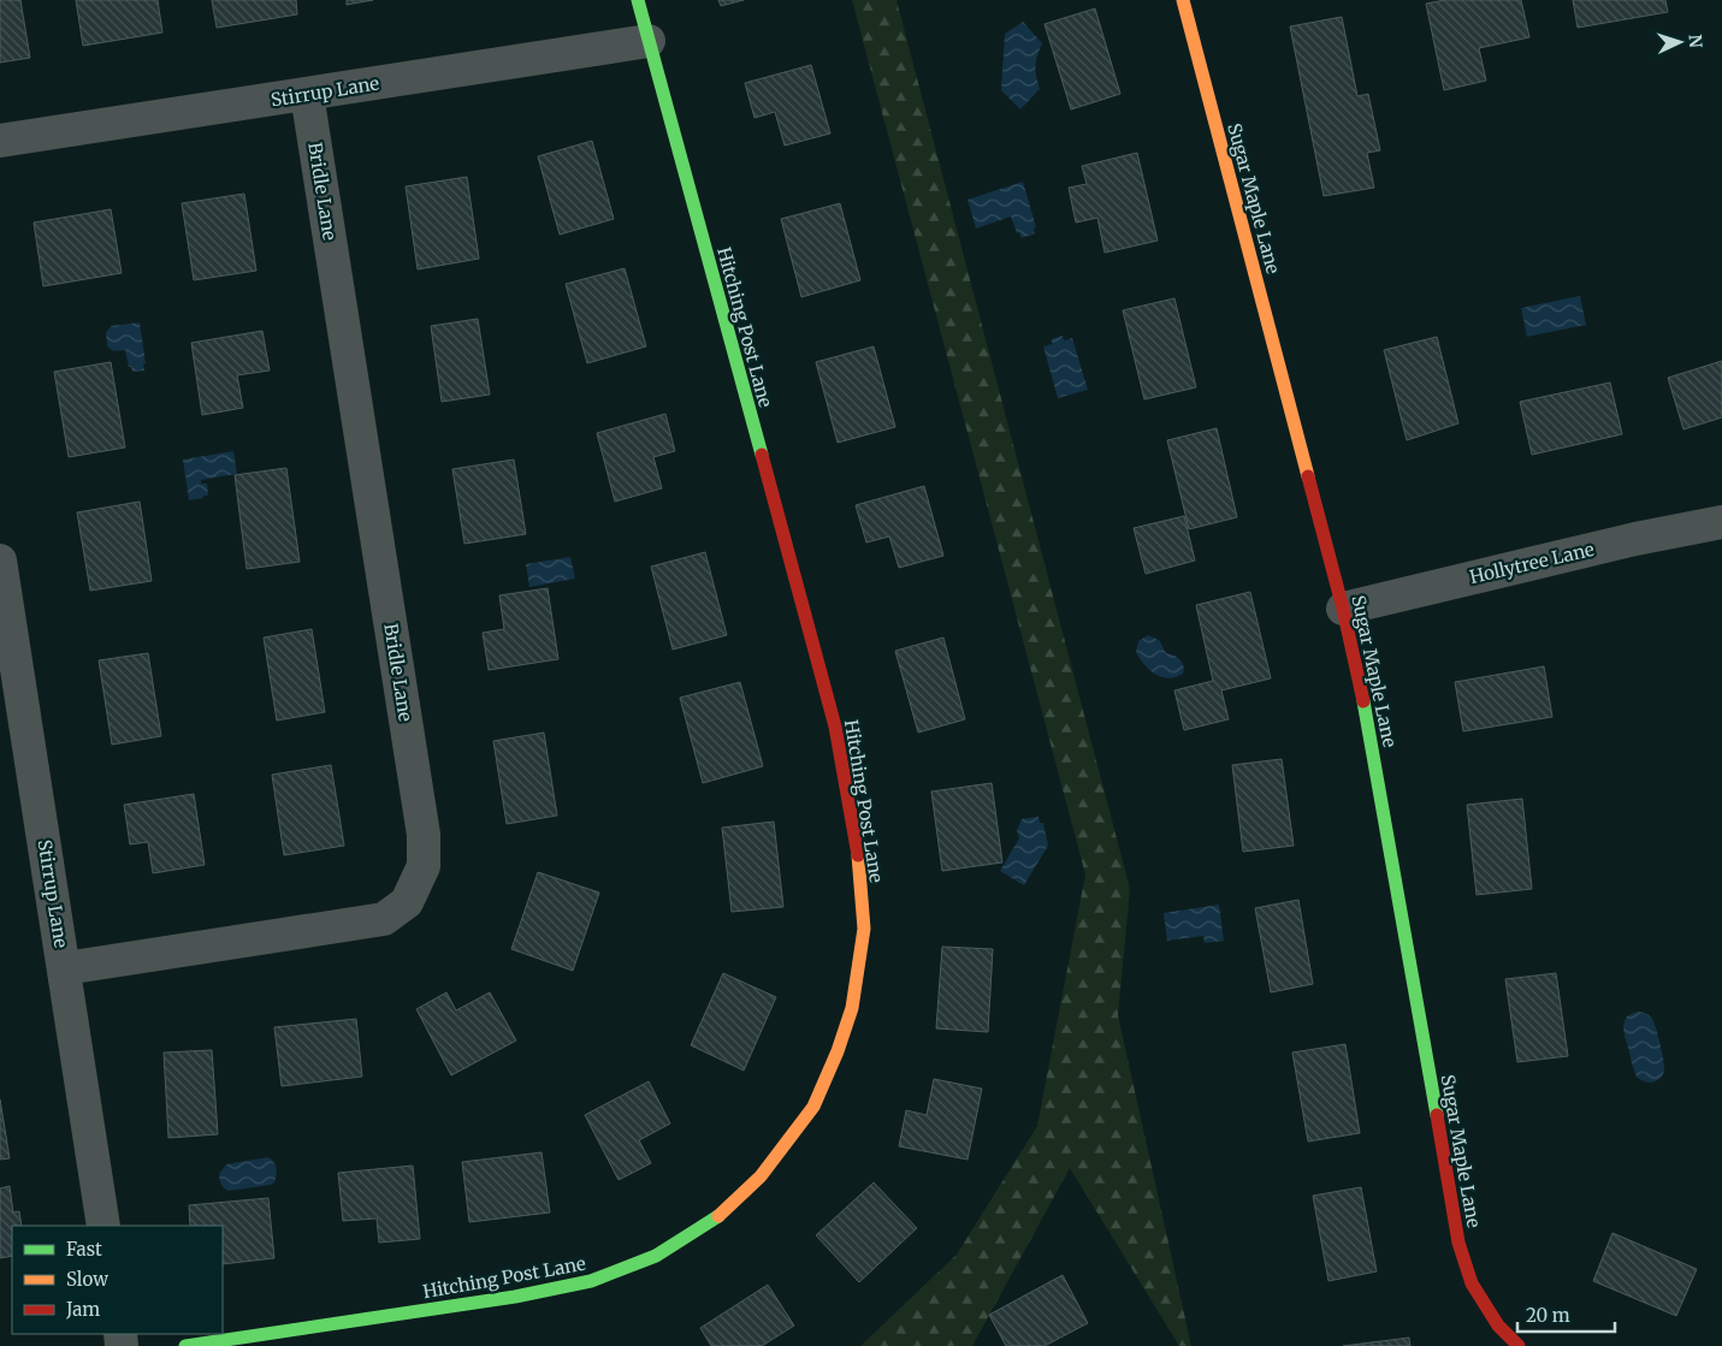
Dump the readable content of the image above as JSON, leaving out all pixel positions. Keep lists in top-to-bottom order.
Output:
{
  "streets": {
    "street": [
      "Stirrup Lane",
      "Bridle Lane",
      "Sugar Maple Lane",
      "Hitching Post Lane",
      "Hollytree Lane"
    ]
  },
  "crossings": [
    ["Stirrup Lane", "Bridle Lane"],
    ["Stirrup Lane", "Hitching Post Lane"],
    ["Sugar Maple Lane", "Hollytree Lane"]
  ],
  "legend": ["Fast", "Slow", "Jam"],
  "scale_bar": "20 m",
  "north": "right"
}
